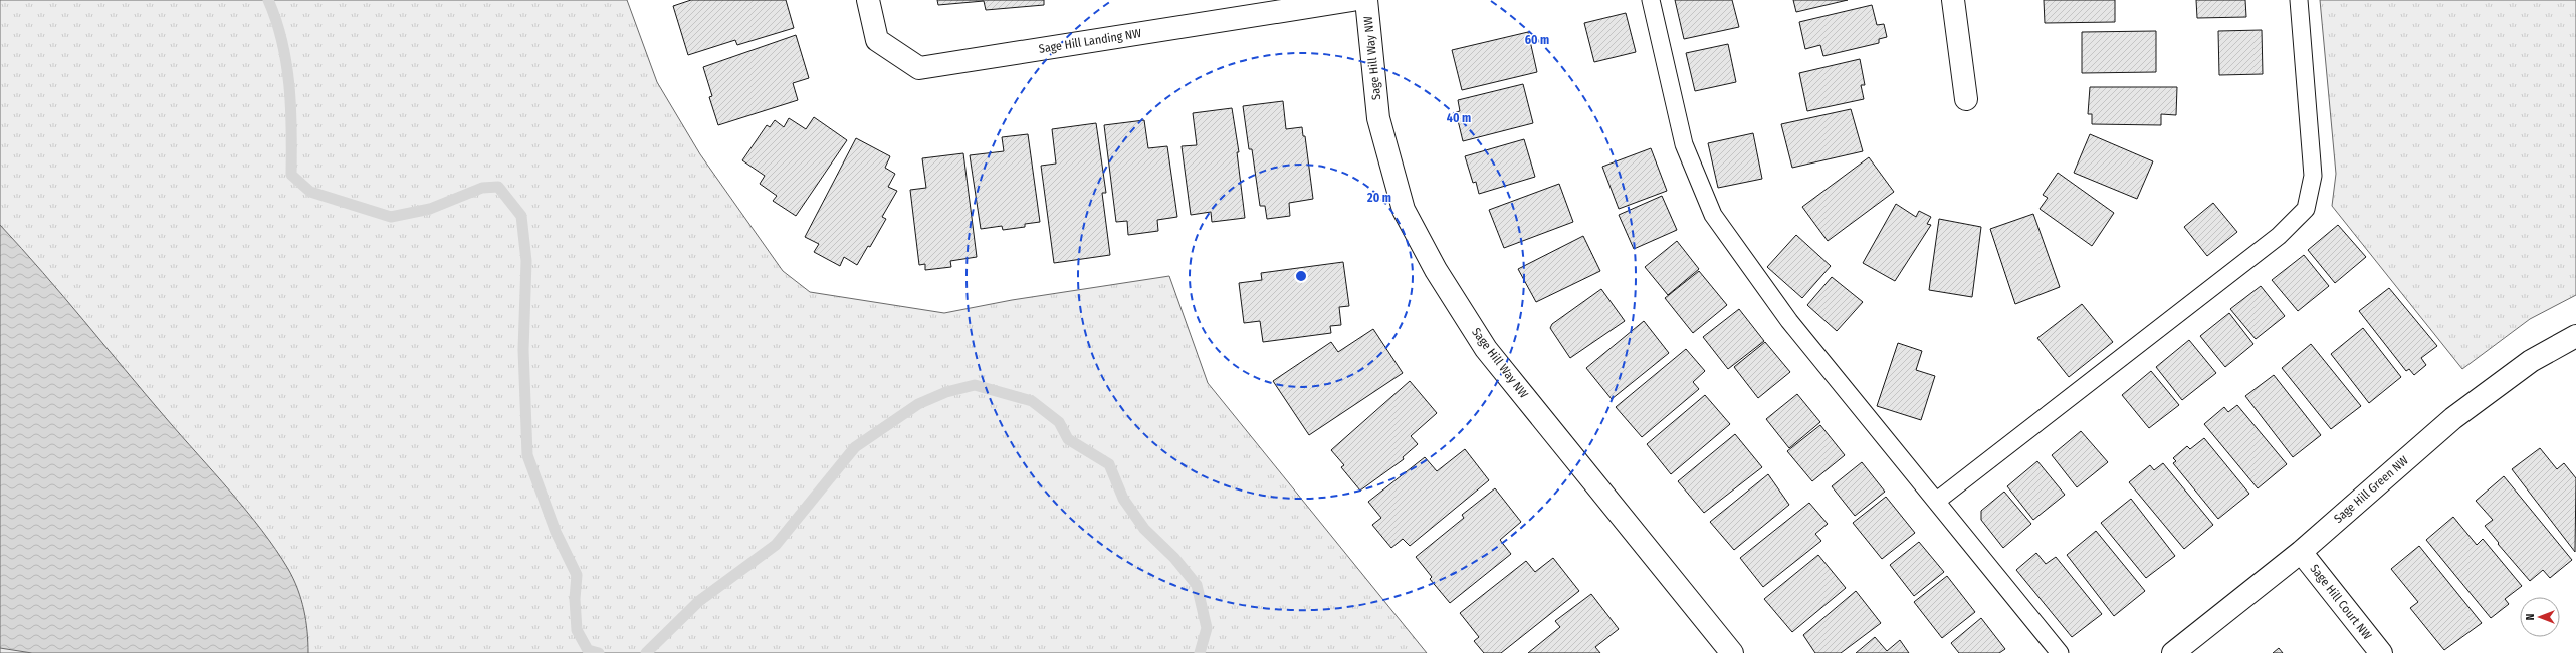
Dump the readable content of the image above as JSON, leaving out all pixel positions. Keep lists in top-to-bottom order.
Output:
{
  "streets": {
    "street": [
      "Sage Hill Landing NW",
      "Sage Hill Way NW",
      "Sage Hill Green NW",
      "Sage Hill Court NW"
    ]
  },
  "crossings": [
    ["Sage Hill Green NW", "Sage Hill Court NW"]
  ],
  "north": "left",
  "rings": ["60 m", "40 m", "20 m"]
}
